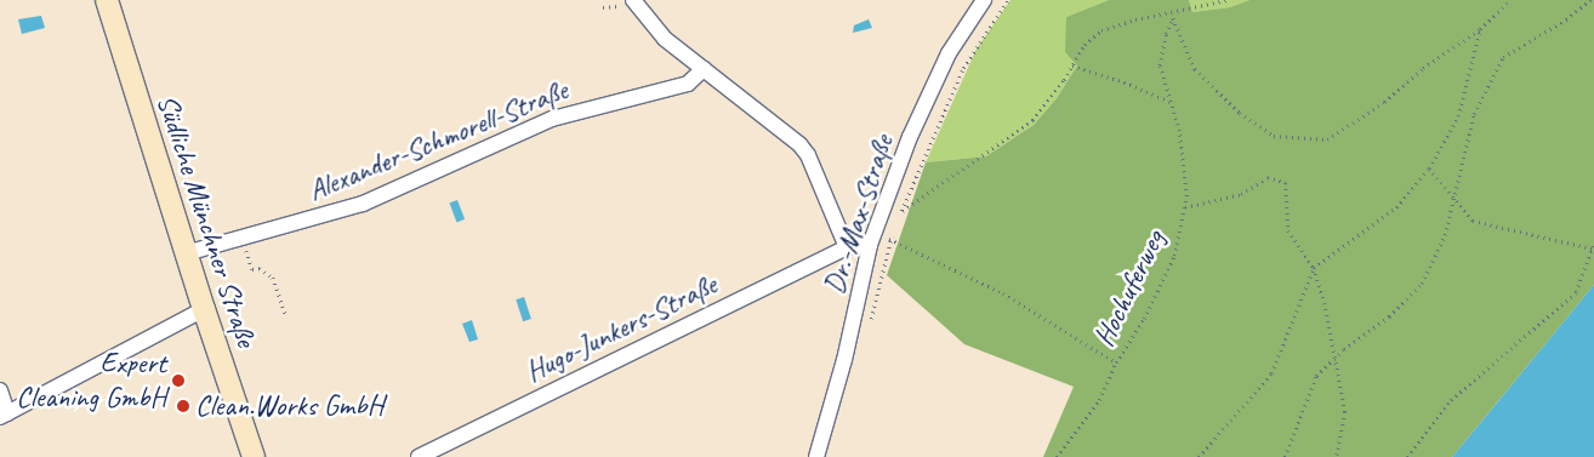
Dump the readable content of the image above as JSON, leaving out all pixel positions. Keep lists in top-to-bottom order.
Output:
{
  "streets": {
    "main road": ["Südliche Münchner Straße"],
    "street": ["Alexander-Schmorell-Straße", "Dr.-Max-Straße", "Hugo-Junkers-Straße"],
    "path": ["Hochuferweg"]
  },
  "crossings": [
    ["Alexander-Schmorell-Straße", "Südliche Münchner Straße"]
  ],
  "places": ["Expert Cleaning GmbH", "Clean.Works GmbH"]
}
